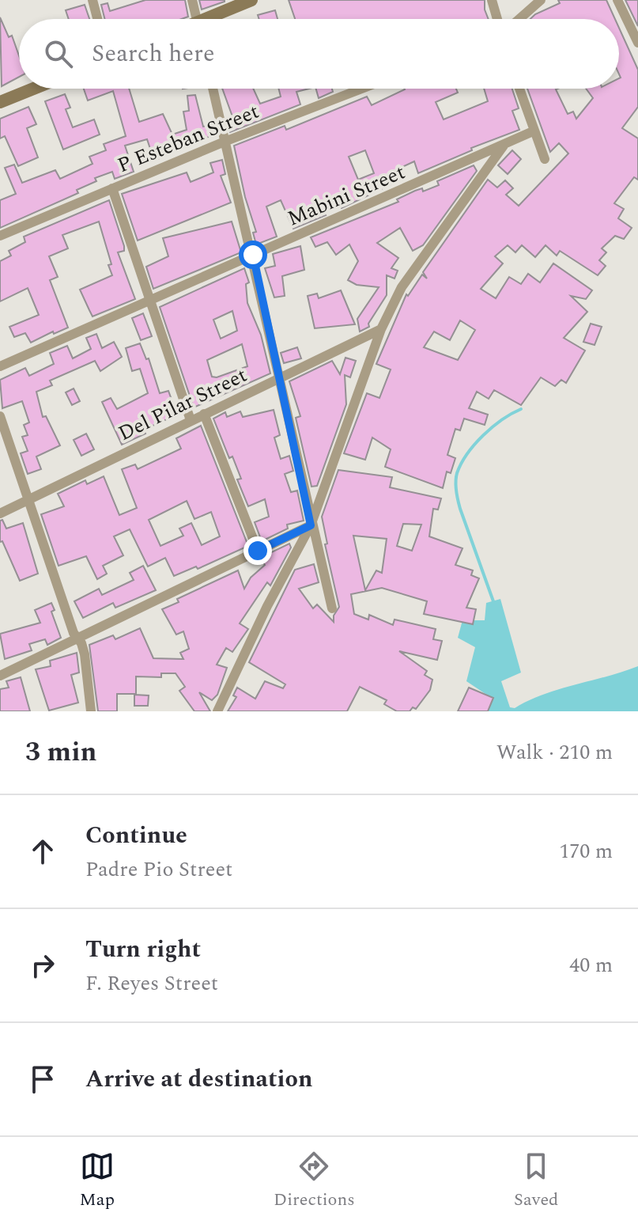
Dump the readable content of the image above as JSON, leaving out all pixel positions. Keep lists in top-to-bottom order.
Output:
{
  "streets": {
    "street": ["P Esteban Street", "Mabini Street", "Del Pilar Street"]
  },
  "page": {
    "search": "Search here",
    "heading": ["3 min", "Walk · 210 m"],
    "list": [
      ["Continue", "Padre Pio Street", "170 m"],
      ["Turn right", "F. Reyes Street", "40 m"],
      "Arrive at destination"
    ],
    "nav": ["Map", "Directions", "Saved"]
  }
}
